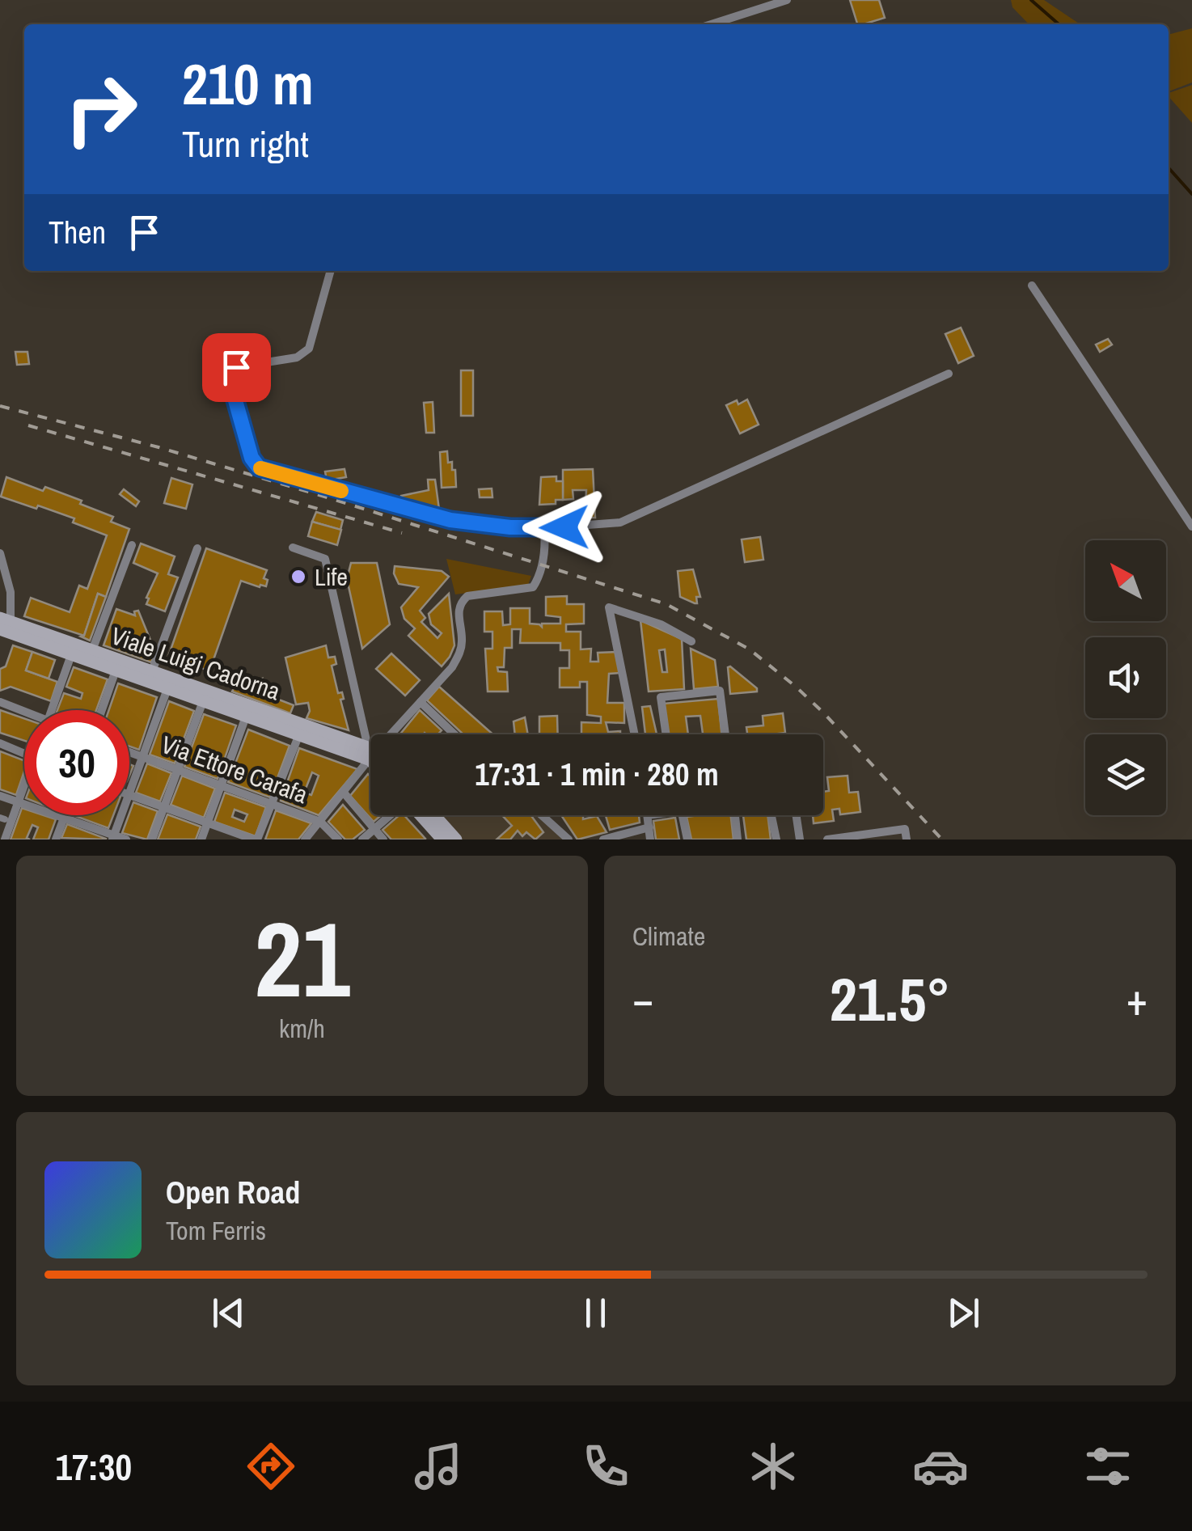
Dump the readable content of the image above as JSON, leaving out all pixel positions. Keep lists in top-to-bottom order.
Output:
{
  "streets": {
    "main road": ["Viale Luigi Cadorna"],
    "street": ["Via Ettore Carafa"]
  },
  "places": ["Life"],
  "north": "top left",
  "page": {
    "turn": ["210 m", "Turn right"],
    "then": "Then",
    "limit": "30",
    "trip": "17:31 · 1 min · 280 m",
    "tile": [
      ["21", "km/h"],
      "Climate"
    ],
    "heat": ["−", "21.5°", "+"],
    "song": ["Open Road", "Tom Ferris"],
    "tabs": "17:30"
  }
}
